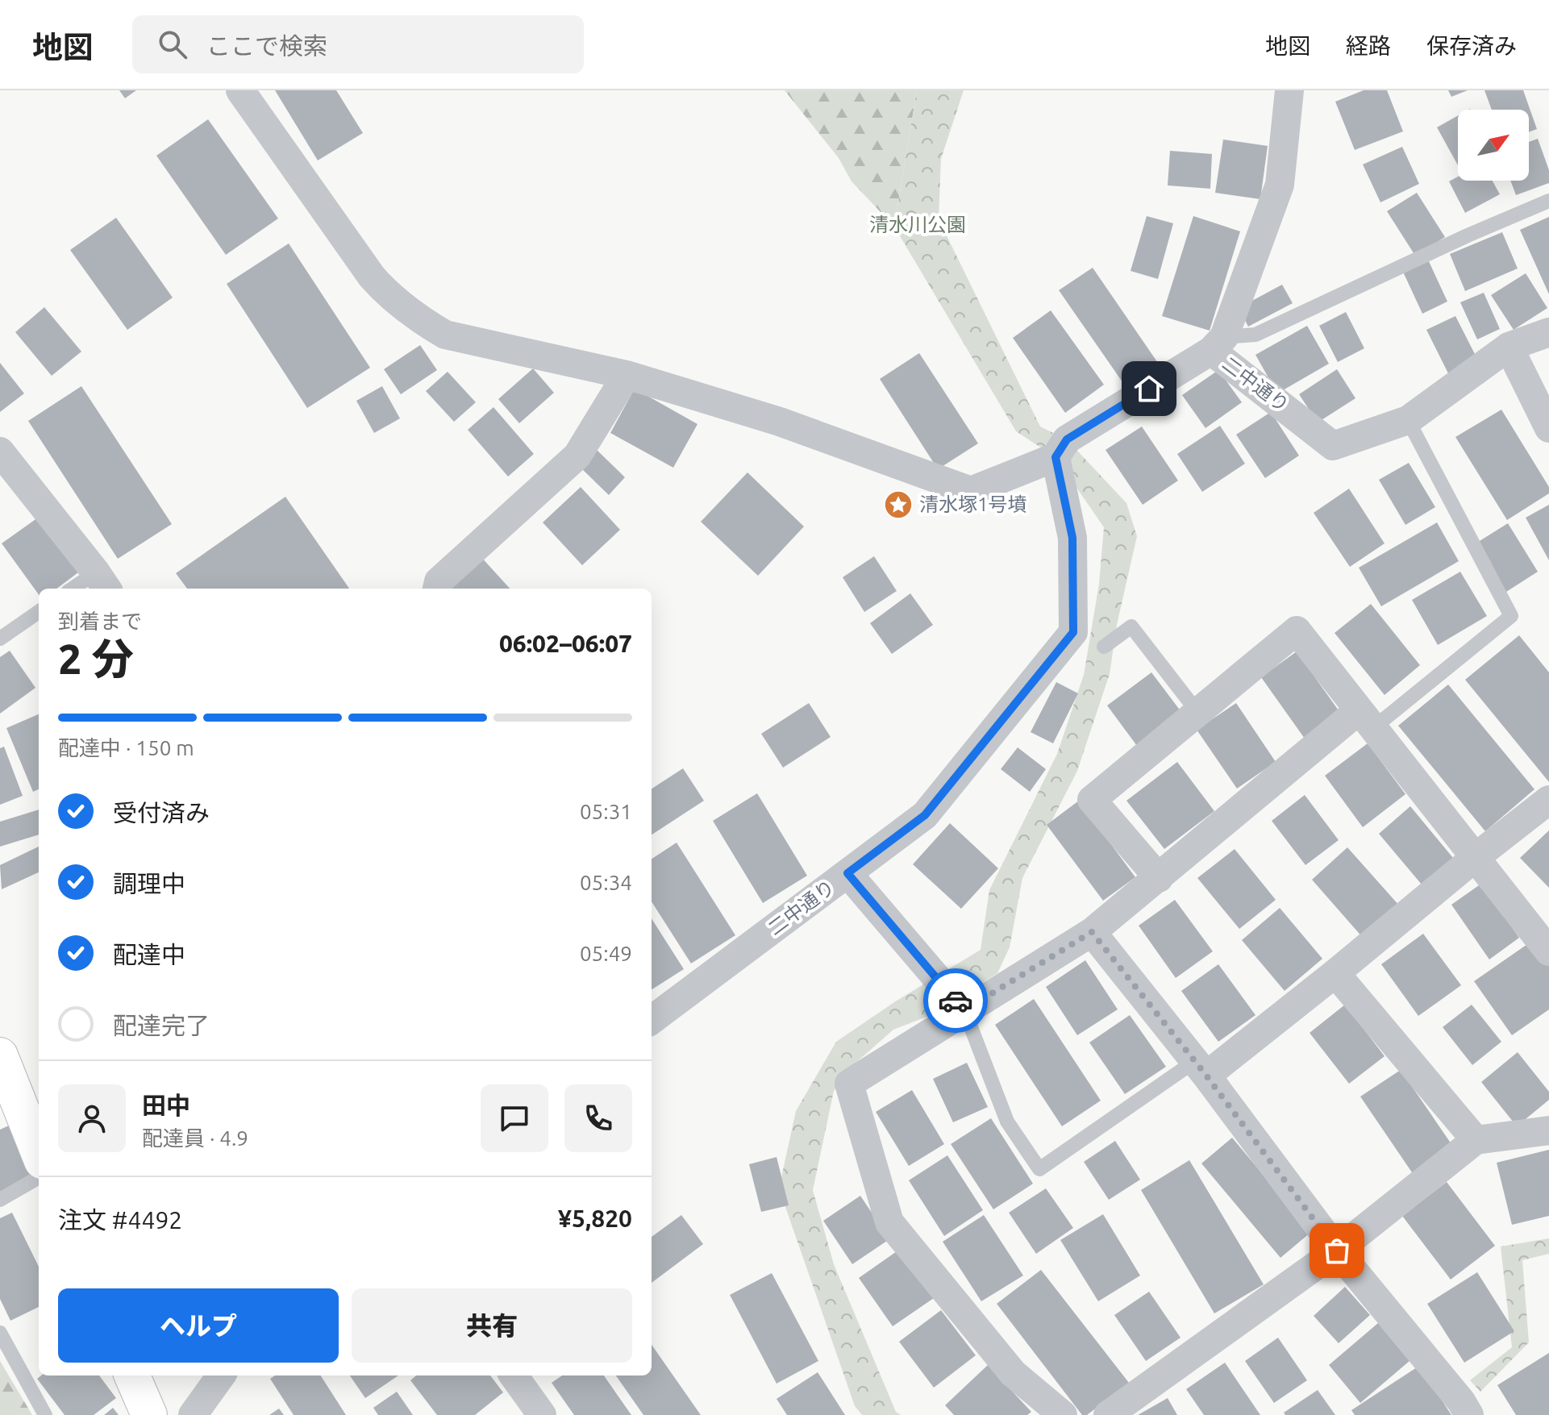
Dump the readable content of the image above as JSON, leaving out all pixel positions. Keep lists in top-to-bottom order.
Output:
{
  "streets": {
    "street": ["二中通り"]
  },
  "parks": ["清水川公園"],
  "places": {
    "place": ["清水塚1号墳"]
  },
  "north": "top right",
  "page": {
    "header": "地図",
    "search": "ここで検索",
    "nav": ["地図", "経路", "保存済み"],
    "heading": ["2 分", "到着まで", "06:02–06:07"],
    "panel": [
      "田中",
      "配達員 · 4.9",
      "注文 #4492",
      "¥5,820"
    ],
    "bar": "配達中 · 150 m",
    "list": [
      ["受付済み", "05:31"],
      ["調理中", "05:34"],
      ["配達中", "05:49"],
      "配達完了"
    ],
    "buttons": ["ヘルプ", "共有"]
  }
}
